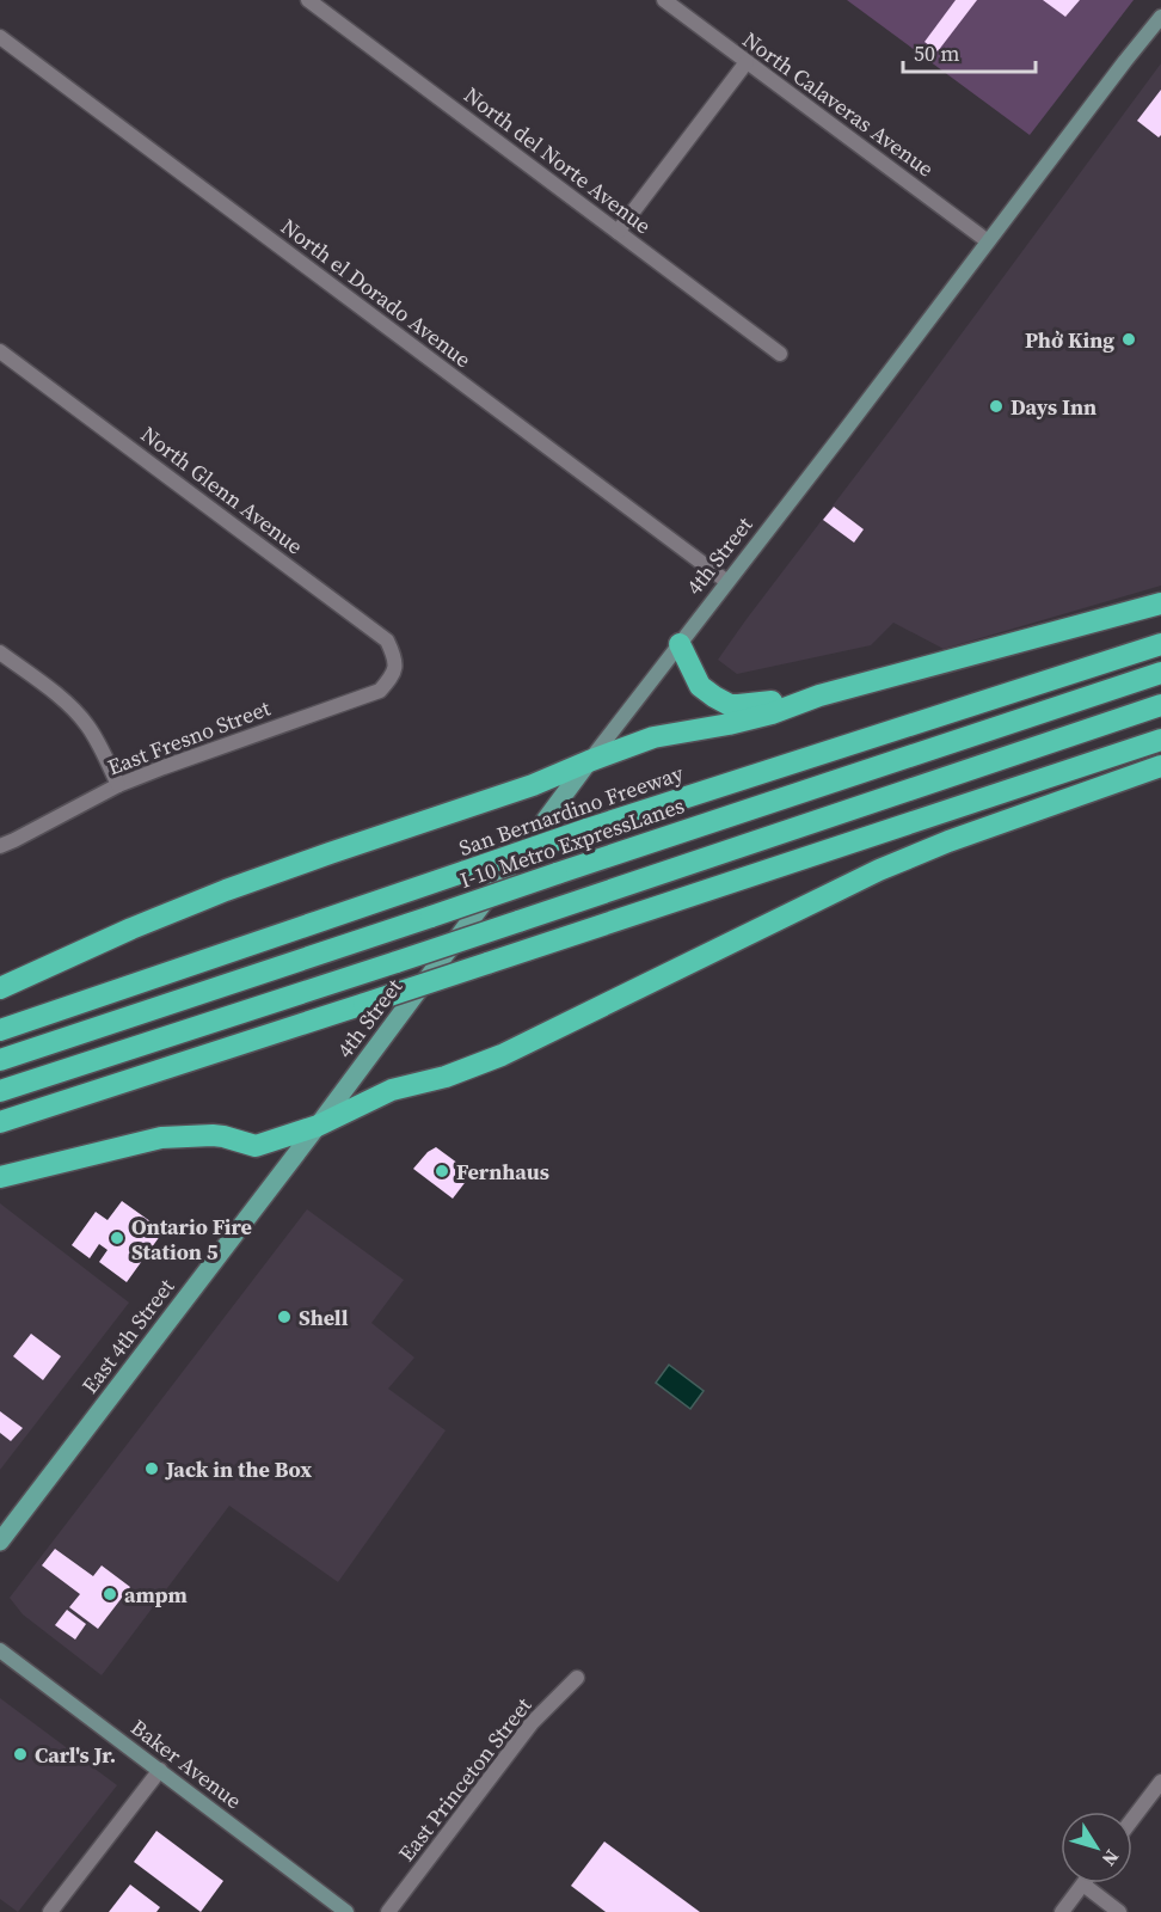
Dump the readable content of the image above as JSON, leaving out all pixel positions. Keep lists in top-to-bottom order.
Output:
{
  "streets": {
    "highway": ["San Bernardino Freeway", "I-10 Metro ExpressLanes"],
    "main road": ["4th Street", "East 4th Street", "Baker Avenue"],
    "street": [
      "North Calaveras Avenue",
      "North del Norte Avenue",
      "North el Dorado Avenue",
      "North Glenn Avenue",
      "East Fresno Street",
      "East Princeton Street"
    ]
  },
  "crossings": [
    ["North Calaveras Avenue", "4th Street"],
    ["North el Dorado Avenue", "4th Street"],
    ["North Glenn Avenue", "East Fresno Street"],
    ["4th Street", "East 4th Street"]
  ],
  "places": [
    "Phở King",
    "Days Inn",
    "Fernhaus",
    "Ontario Fire Station 5",
    "Shell",
    "Jack in the Box",
    "ampm",
    "Carl's Jr."
  ],
  "scale_bar": "50 m",
  "north": "bottom right"
}
